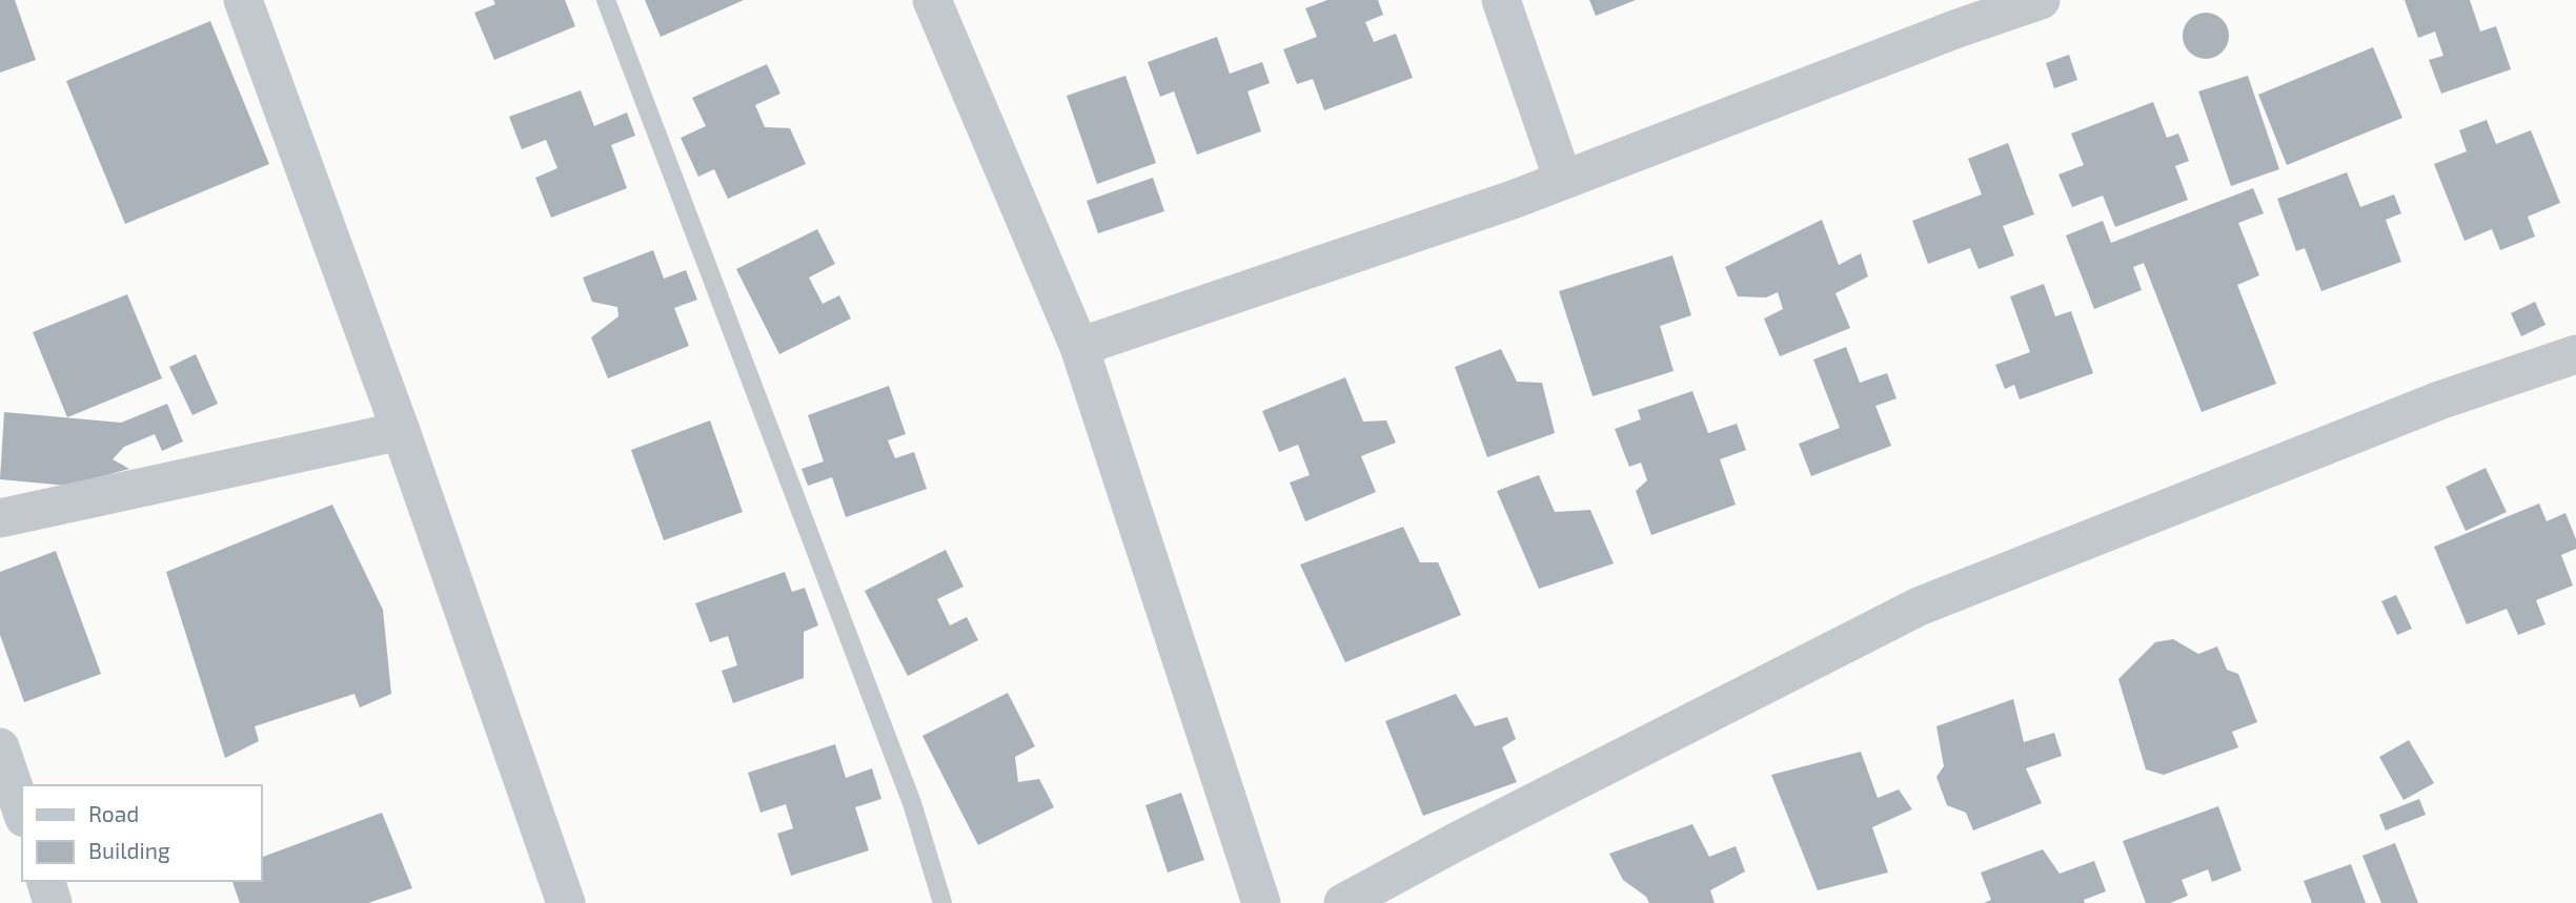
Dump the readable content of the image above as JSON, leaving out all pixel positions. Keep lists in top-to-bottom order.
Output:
{
  "legend": ["Road", "Building"]
}
